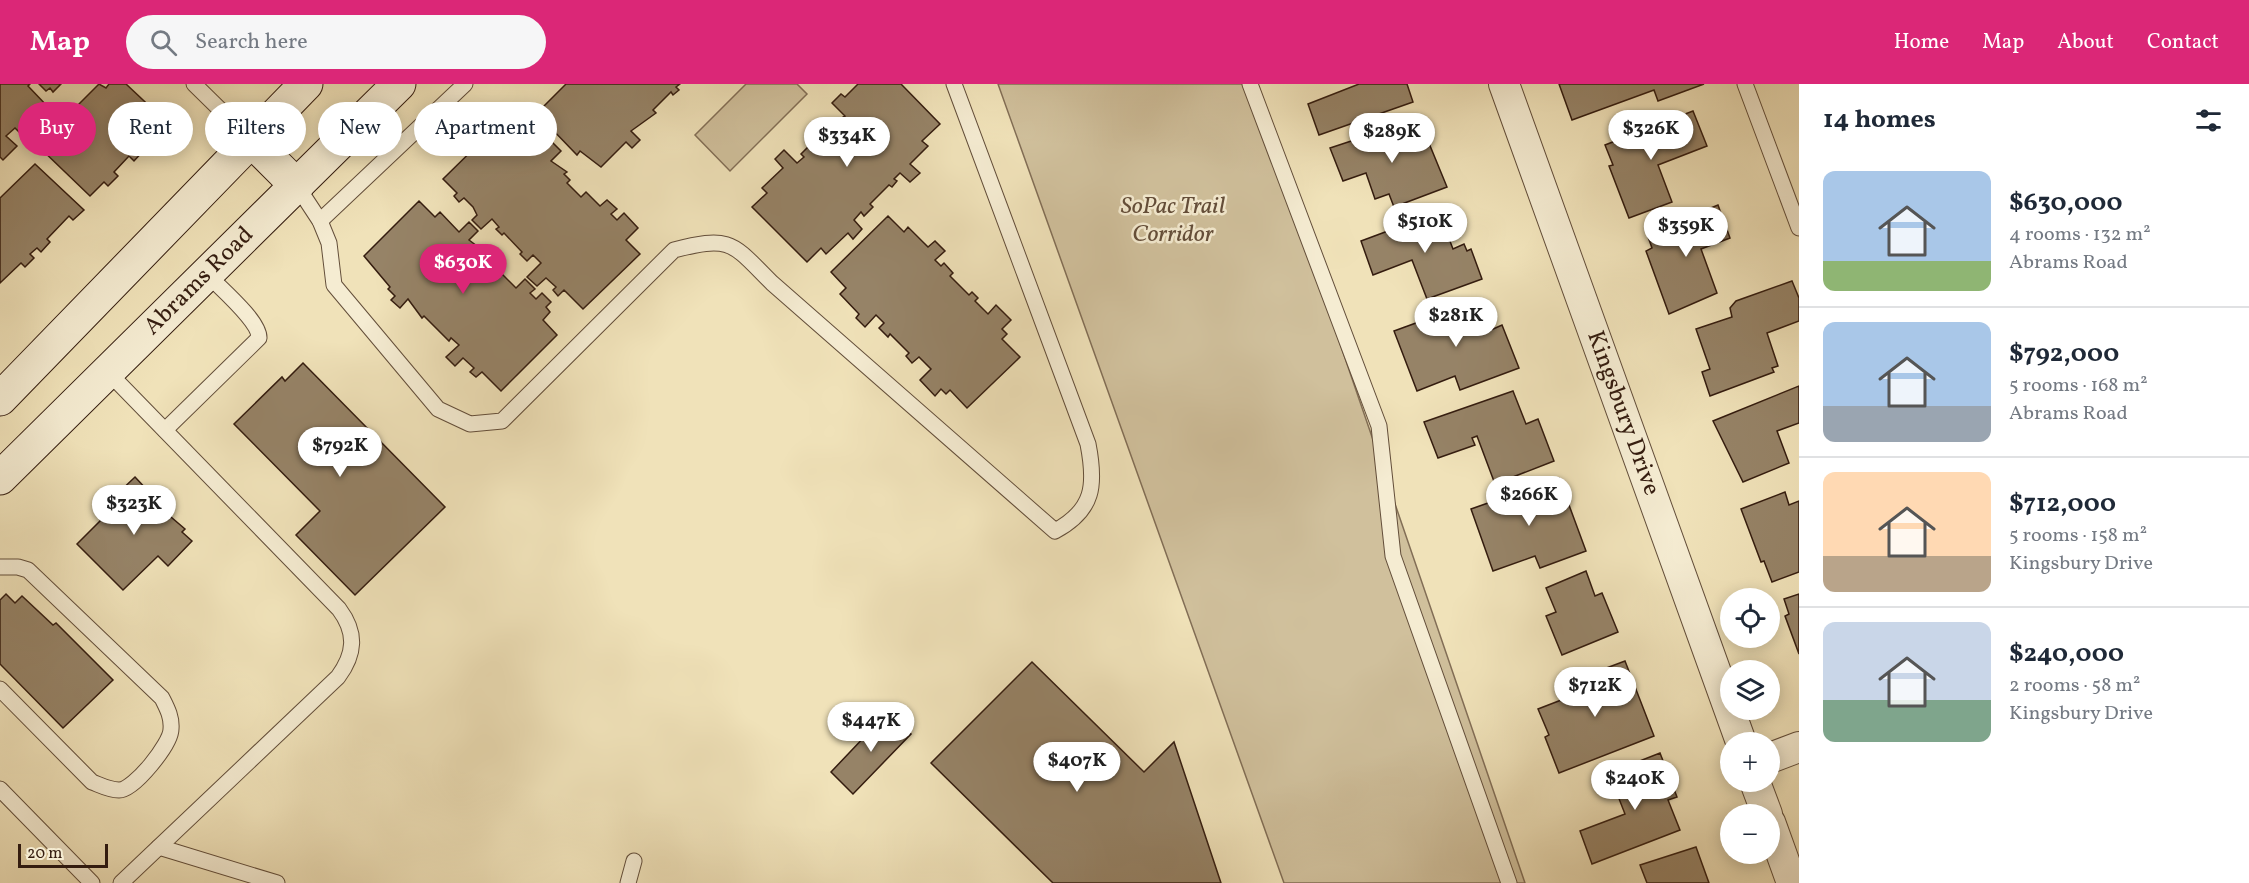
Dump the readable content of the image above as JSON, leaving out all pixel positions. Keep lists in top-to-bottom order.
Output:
{
  "streets": {
    "main road": ["Abrams Road"],
    "street": ["Kingsbury Drive"]
  },
  "parks": ["SoPac Trail Corridor"],
  "scale_bar": "20 m",
  "page": {
    "header": "Map",
    "search": "Search here",
    "nav": [
      "Home",
      "Map",
      "About",
      "Contact"
    ],
    "heading": "14 homes",
    "chip": [
      "Buy",
      "Rent",
      "Filters",
      "New",
      "Apartment"
    ],
    "price": [
      "$326K",
      "$289K",
      "$334K",
      "$510K",
      "$359K",
      "$630K",
      "$281K",
      "$792K",
      "$266K",
      "$323K",
      "$712K",
      "$447K",
      "$407K",
      "$240K"
    ],
    "list": [
      {
        "name": "$630,000",
        "note": "4 rooms · 132 m² · Abrams Road"
      },
      {
        "name": "$792,000",
        "note": "5 rooms · 168 m² · Abrams Road"
      },
      {
        "name": "$712,000",
        "note": "5 rooms · 158 m² · Kingsbury Drive"
      },
      {
        "name": "$240,000",
        "note": "2 rooms · 58 m² · Kingsbury Drive"
      }
    ],
    "map_buttons": ["+", "−"],
    "scale": "20 m"
  }
}
